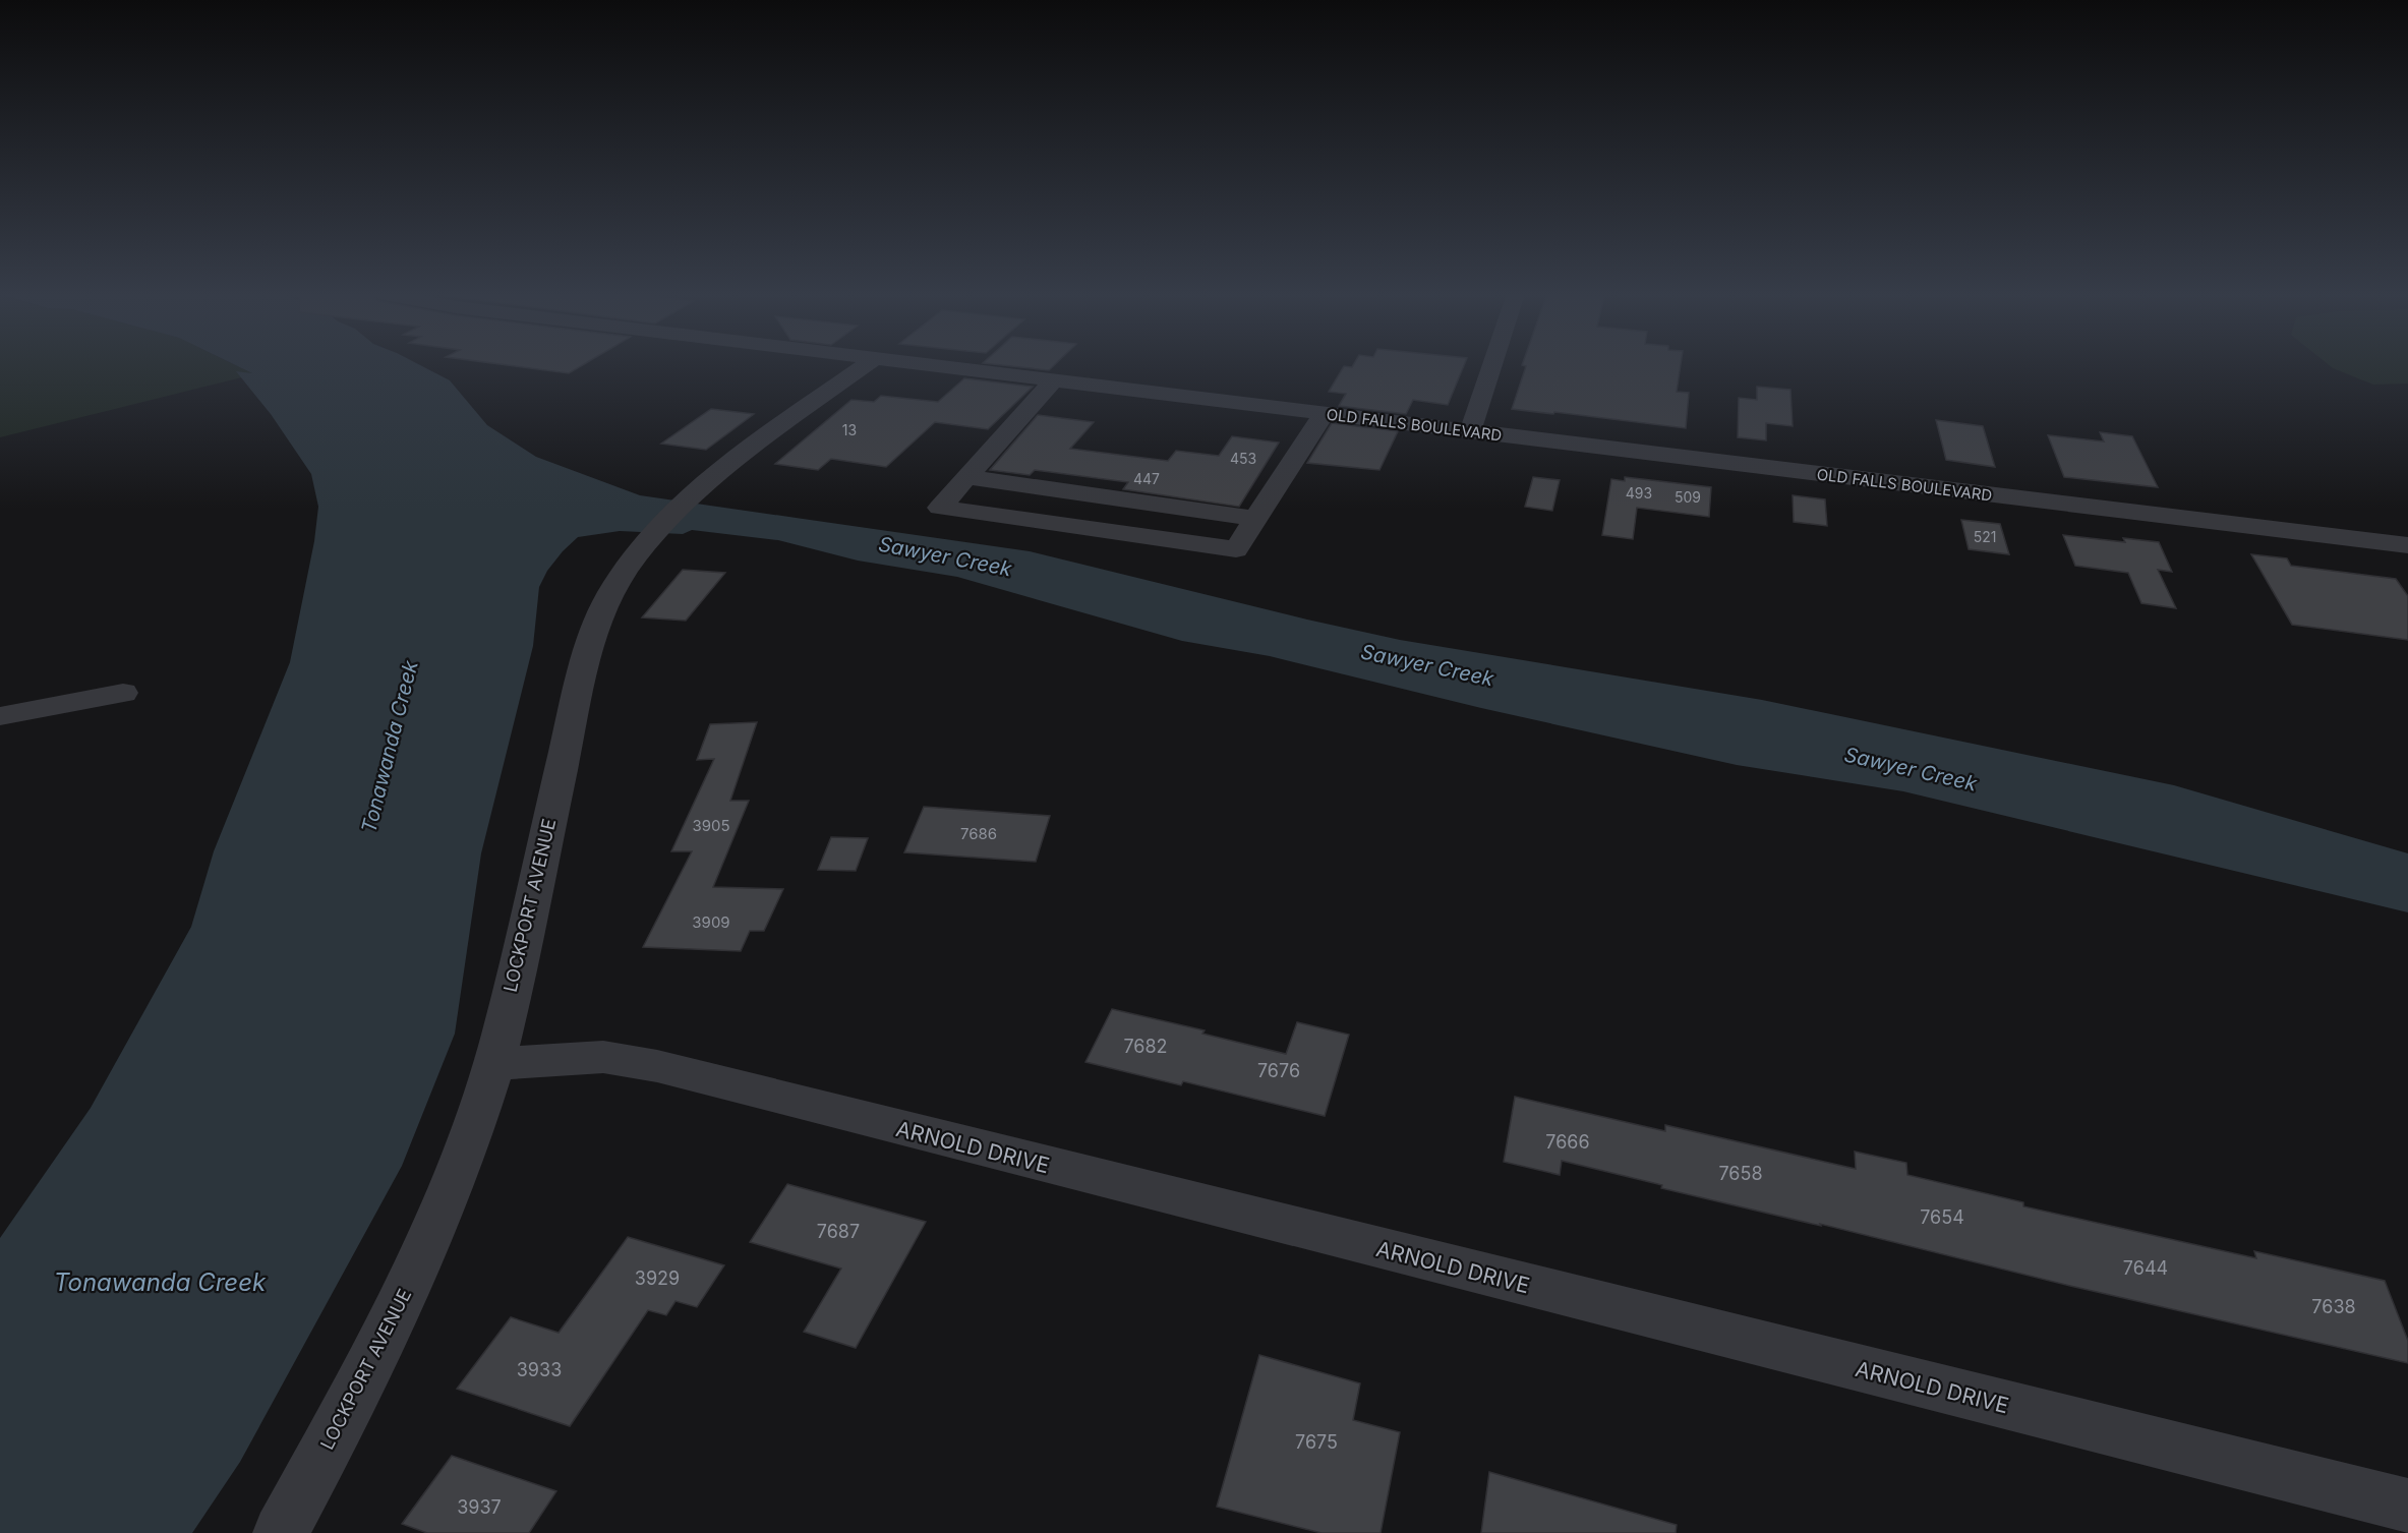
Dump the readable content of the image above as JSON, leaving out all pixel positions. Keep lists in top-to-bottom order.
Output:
{
  "streets": {
    "street": ["OLD FALLS BOULEVARD", "LOCKPORT AVENUE", "ARNOLD DRIVE"]
  },
  "crossings": [
    ["LOCKPORT AVENUE", "ARNOLD DRIVE"]
  ],
  "water": ["Sawyer Creek", "Tonawanda Creek"],
  "house_numbers": [
    "13",
    "453",
    "447",
    "493",
    "509",
    "521",
    "3905",
    "7686",
    "3909",
    "7682",
    "7676",
    "7666",
    "7658",
    "7654",
    "7687",
    "7644",
    "3929",
    "7638",
    "3933",
    "7675",
    "3937"
  ]
}
